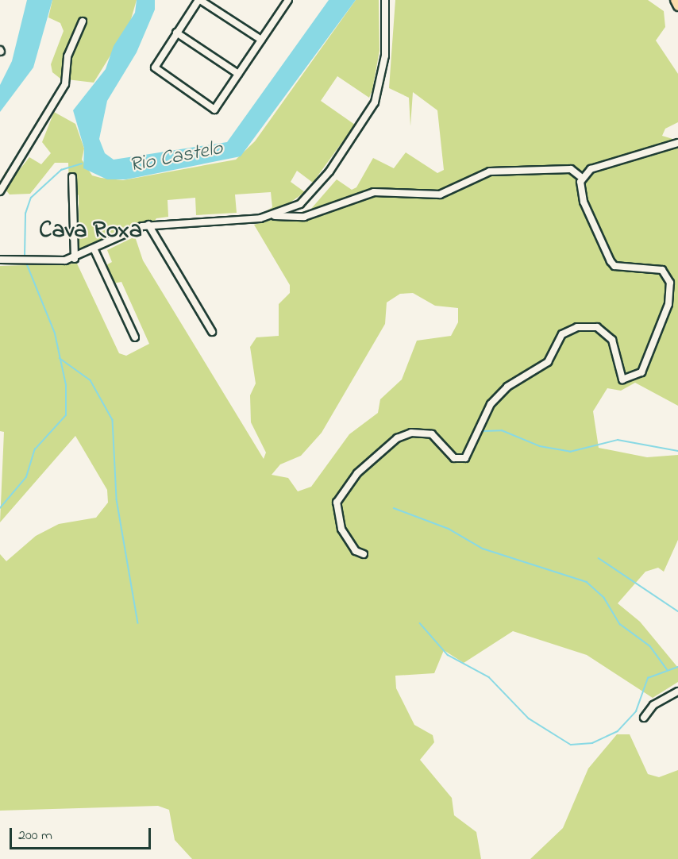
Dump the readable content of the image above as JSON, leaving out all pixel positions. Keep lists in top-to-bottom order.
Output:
{
  "districts": ["Cava Roxa"],
  "water": ["Rio Castelo"],
  "scale_bar": "200 m"
}
